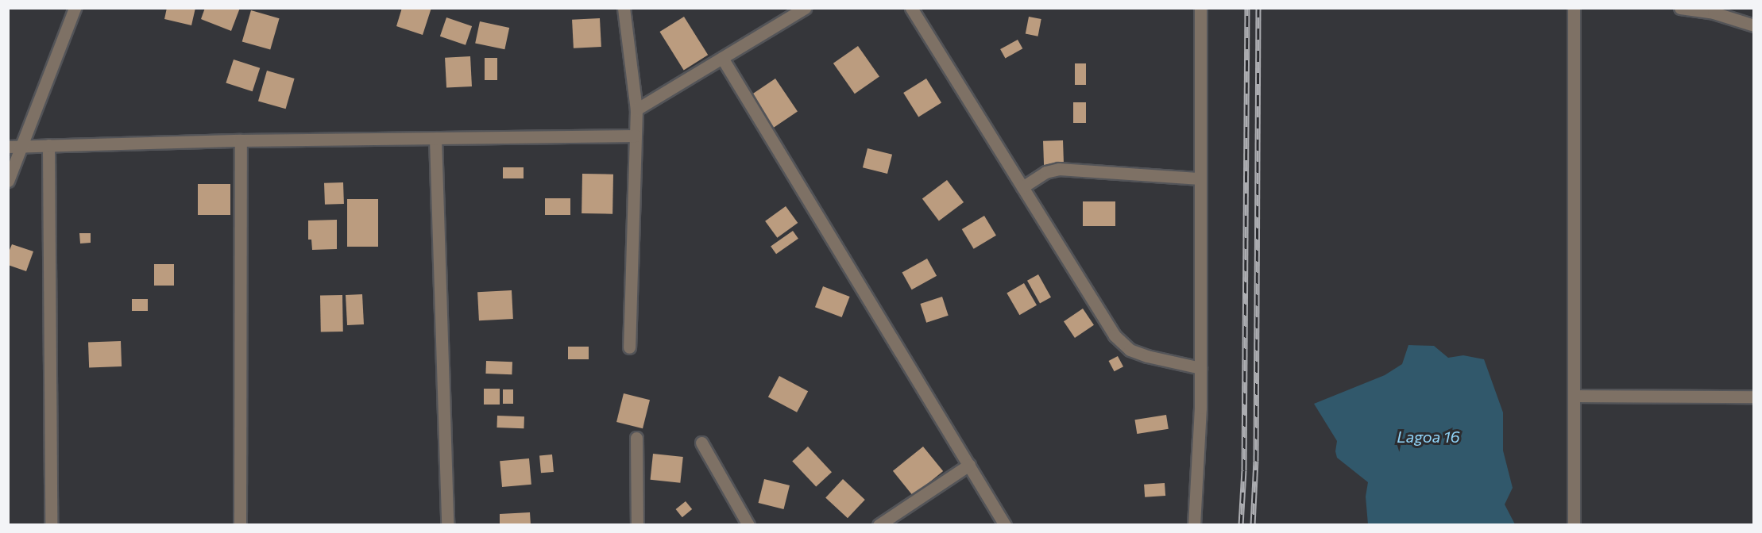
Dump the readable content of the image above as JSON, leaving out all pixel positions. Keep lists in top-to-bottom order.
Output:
{
  "water": ["Lagoa 16"]
}
